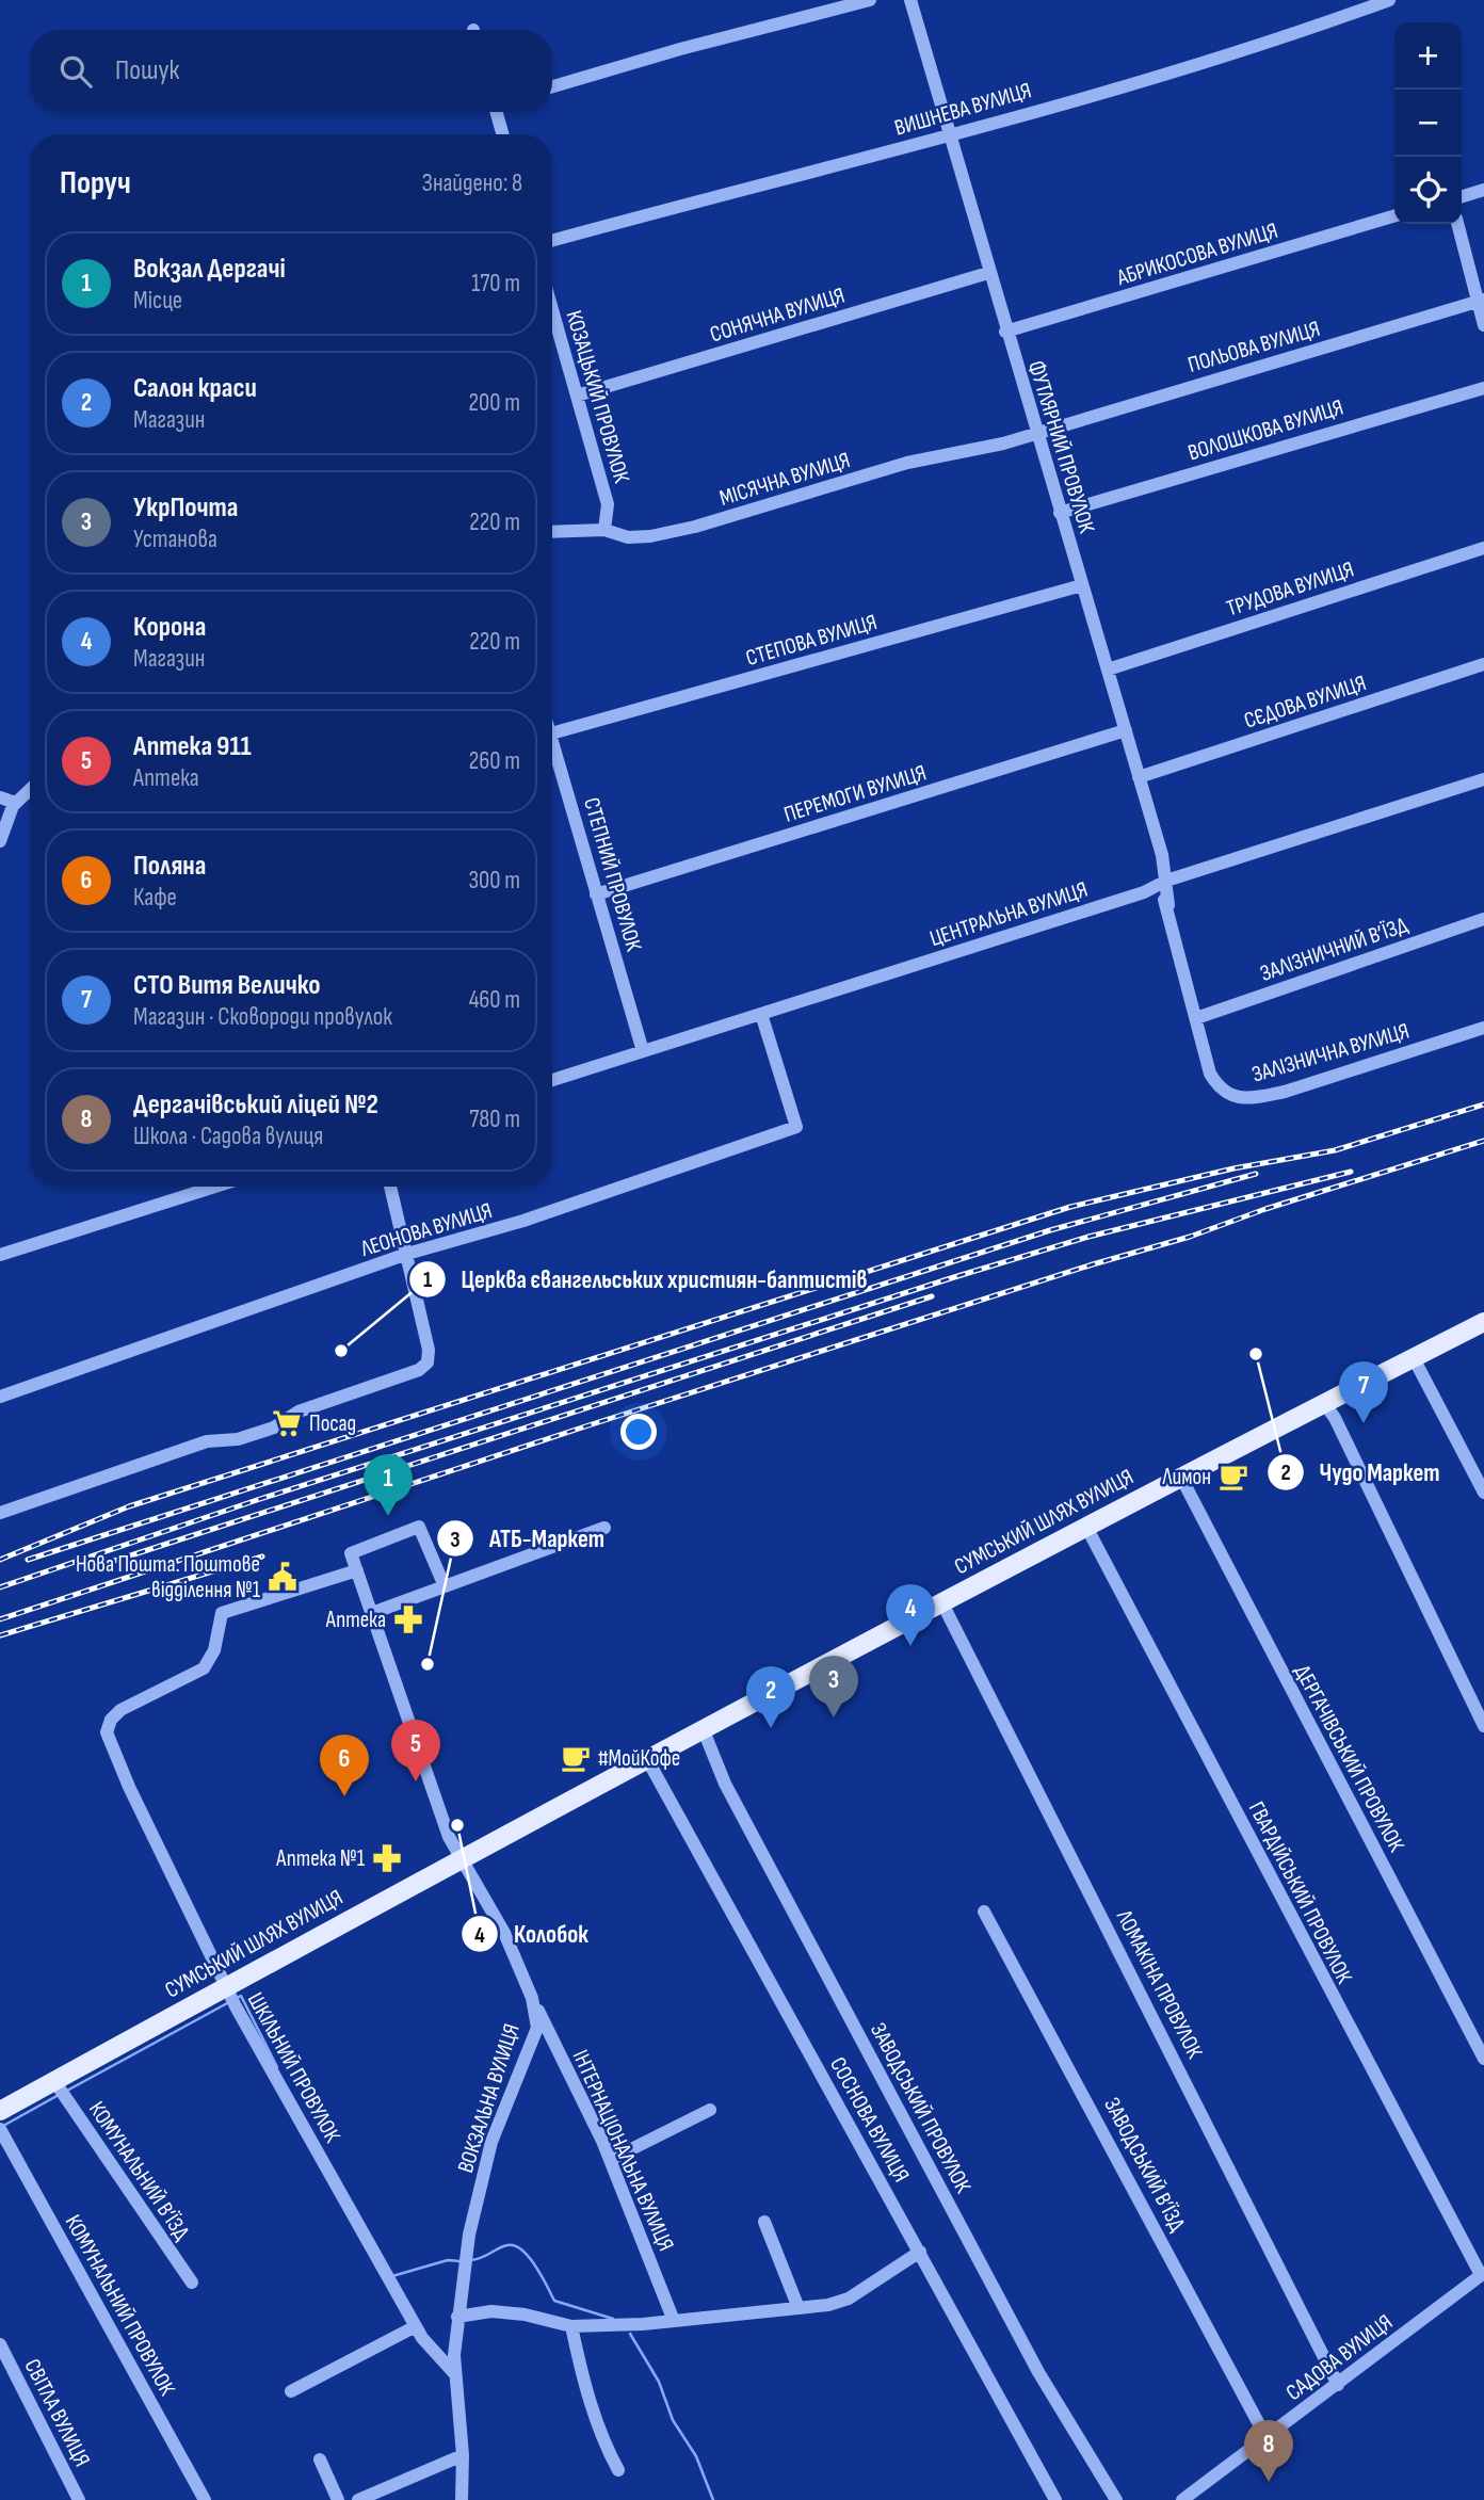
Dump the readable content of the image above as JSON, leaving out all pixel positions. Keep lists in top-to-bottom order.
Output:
{
  "streets": {
    "main road": ["СУМСЬКИЙ ШЛЯХ ВУЛИЦЯ"],
    "street": [
      "ВИШНЕВА ВУЛИЦЯ",
      "АБРИКОСОВА ВУЛИЦЯ",
      "СОНЯЧНА ВУЛИЦЯ",
      "ПОЛЬОВА ВУЛИЦЯ",
      "КОЗАЦЬКИЙ ПРОВУЛОК",
      "ВОЛОШКОВА ВУЛИЦЯ",
      "ФУТЛЯРНИЙ ПРОВУЛОК",
      "МІСЯЧНА ВУЛИЦЯ",
      "ТРУДОВА ВУЛИЦЯ",
      "СТЕПОВА ВУЛИЦЯ",
      "СЄДОВА ВУЛИЦЯ",
      "ПЕРЕМОГИ ВУЛИЦЯ",
      "СТЕПНИЙ ПРОВУЛОК",
      "ЦЕНТРАЛЬНА ВУЛИЦЯ",
      "ЗАЛІЗНИЧНИЙ В’ЇЗД",
      "ЗАЛІЗНИЧНА ВУЛИЦЯ",
      "ЛЕОНОВА ВУЛИЦЯ",
      "ДЕРГАЧІВСЬКИЙ ПРОВУЛОК",
      "ГВАРДІЙСЬКИЙ ПРОВУЛОК",
      "ЛОМАКІНА ПРОВУЛОК",
      "ШКІЛЬНИЙ ПРОВУЛОК",
      "ВОКЗАЛЬНА ВУЛИЦЯ",
      "ЗАВОДСЬКИЙ ПРОВУЛОК",
      "СОСНОВА ВУЛИЦЯ",
      "ІНТЕРНАЦІОНАЛЬНА ВУЛИЦЯ",
      "ЗАВОДСЬКИЙ В’ЇЗД",
      "КОМУНАЛЬНИЙ В’ЇЗД",
      "КОМУНАЛЬНИЙ ПРОВУЛОК",
      "САДОВА ВУЛИЦЯ",
      "СВІТЛА ВУЛИЦЯ"
    ]
  },
  "crossings": [
    ["ВИШНЕВА ВУЛИЦЯ", "ФУТЛЯРНИЙ ПРОВУЛОК"],
    ["АБРИКОСОВА ВУЛИЦЯ", "ФУТЛЯРНИЙ ПРОВУЛОК"],
    ["СОНЯЧНА ВУЛИЦЯ", "КОЗАЦЬКИЙ ПРОВУЛОК"],
    ["СОНЯЧНА ВУЛИЦЯ", "ФУТЛЯРНИЙ ПРОВУЛОК"],
    ["ПОЛЬОВА ВУЛИЦЯ", "ФУТЛЯРНИЙ ПРОВУЛОК"],
    ["ПОЛЬОВА ВУЛИЦЯ", "МІСЯЧНА ВУЛИЦЯ"],
    ["КОЗАЦЬКИЙ ПРОВУЛОК", "МІСЯЧНА ВУЛИЦЯ"],
    ["ВОЛОШКОВА ВУЛИЦЯ", "ФУТЛЯРНИЙ ПРОВУЛОК"],
    ["ФУТЛЯРНИЙ ПРОВУЛОК", "МІСЯЧНА ВУЛИЦЯ"],
    ["ФУТЛЯРНИЙ ПРОВУЛОК", "ТРУДОВА ВУЛИЦЯ"],
    ["ФУТЛЯРНИЙ ПРОВУЛОК", "СТЕПОВА ВУЛИЦЯ"],
    ["ФУТЛЯРНИЙ ПРОВУЛОК", "СЄДОВА ВУЛИЦЯ"],
    ["ФУТЛЯРНИЙ ПРОВУЛОК", "ПЕРЕМОГИ ВУЛИЦЯ"],
    ["ФУТЛЯРНИЙ ПРОВУЛОК", "ЦЕНТРАЛЬНА ВУЛИЦЯ"],
    ["ФУТЛЯРНИЙ ПРОВУЛОК", "ЗАЛІЗНИЧНИЙ В’ЇЗД"],
    ["ФУТЛЯРНИЙ ПРОВУЛОК", "ЗАЛІЗНИЧНА ВУЛИЦЯ"],
    ["ПЕРЕМОГИ ВУЛИЦЯ", "СТЕПНИЙ ПРОВУЛОК"],
    ["СТЕПНИЙ ПРОВУЛОК", "ЦЕНТРАЛЬНА ВУЛИЦЯ"],
    ["ЦЕНТРАЛЬНА ВУЛИЦЯ", "ЛЕОНОВА ВУЛИЦЯ"],
    ["ЗАЛІЗНИЧНИЙ В’ЇЗД", "ЗАЛІЗНИЧНА ВУЛИЦЯ"],
    ["СУМСЬКИЙ ШЛЯХ ВУЛИЦЯ", "ДЕРГАЧІВСЬКИЙ ПРОВУЛОК"],
    ["СУМСЬКИЙ ШЛЯХ ВУЛИЦЯ", "ГВАРДІЙСЬКИЙ ПРОВУЛОК"],
    ["СУМСЬКИЙ ШЛЯХ ВУЛИЦЯ", "ЛОМАКІНА ПРОВУЛОК"],
    ["СУМСЬКИЙ ШЛЯХ ВУЛИЦЯ", "ШКІЛЬНИЙ ПРОВУЛОК"],
    ["СУМСЬКИЙ ШЛЯХ ВУЛИЦЯ", "ВОКЗАЛЬНА ВУЛИЦЯ"],
    ["СУМСЬКИЙ ШЛЯХ ВУЛИЦЯ", "ЗАВОДСЬКИЙ ПРОВУЛОК"],
    ["СУМСЬКИЙ ШЛЯХ ВУЛИЦЯ", "СОСНОВА ВУЛИЦЯ"],
    ["СУМСЬКИЙ ШЛЯХ ВУЛИЦЯ", "КОМУНАЛЬНИЙ В’ЇЗД"],
    ["ГВАРДІЙСЬКИЙ ПРОВУЛОК", "САДОВА ВУЛИЦЯ"],
    ["ЛОМАКІНА ПРОВУЛОК", "САДОВА ВУЛИЦЯ"],
    ["ШКІЛЬНИЙ ПРОВУЛОК", "ВОКЗАЛЬНА ВУЛИЦЯ"],
    ["ВОКЗАЛЬНА ВУЛИЦЯ", "ІНТЕРНАЦІОНАЛЬНА ВУЛИЦЯ"],
    ["ЗАВОДСЬКИЙ В’ЇЗД", "САДОВА ВУЛИЦЯ"]
  ],
  "places": {
    "other": [
      "Церква євангельських християн-баптистів",
      "Чудо Маркет",
      "АТБ-Маркет",
      "Колобок"
    ],
    "supermarket": ["Посад"],
    "cafe": ["Лимон", "#МойКофе"],
    "public building": ["Нова Пошта. Поштове відділення №1"],
    "pharmacy": ["Аптека", "Аптека №1"]
  },
  "page": {
    "map_buttons": ["+", "−"],
    "search": "Пошук",
    "heading": ["Поруч", "Знайдено: 8"],
    "list": [
      {
        "mark": "1",
        "name": "Вокзал Дергачі",
        "note": "Місце",
        "value": "170 m"
      },
      {
        "mark": "2",
        "name": "Салон краси",
        "note": "Магазин",
        "value": "200 m"
      },
      {
        "mark": "3",
        "name": "УкрПочта",
        "note": "Установа",
        "value": "220 m"
      },
      {
        "mark": "4",
        "name": "Корона",
        "note": "Магазин",
        "value": "220 m"
      },
      {
        "mark": "5",
        "name": "Аптека 911",
        "note": "Аптека",
        "value": "260 m"
      },
      {
        "mark": "6",
        "name": "Поляна",
        "note": "Кафе",
        "value": "300 m"
      },
      {
        "mark": "7",
        "name": "СТО Витя Величко",
        "note": "Магазин · Сковороди провулок",
        "value": "460 m"
      },
      {
        "mark": "8",
        "name": "Дергачівський ліцей №2",
        "note": "Школа · Садова вулиця",
        "value": "780 m"
      }
    ],
    "pins": [
      "7",
      "1",
      "4",
      "3",
      "2",
      "5",
      "6",
      "8"
    ]
  }
}
